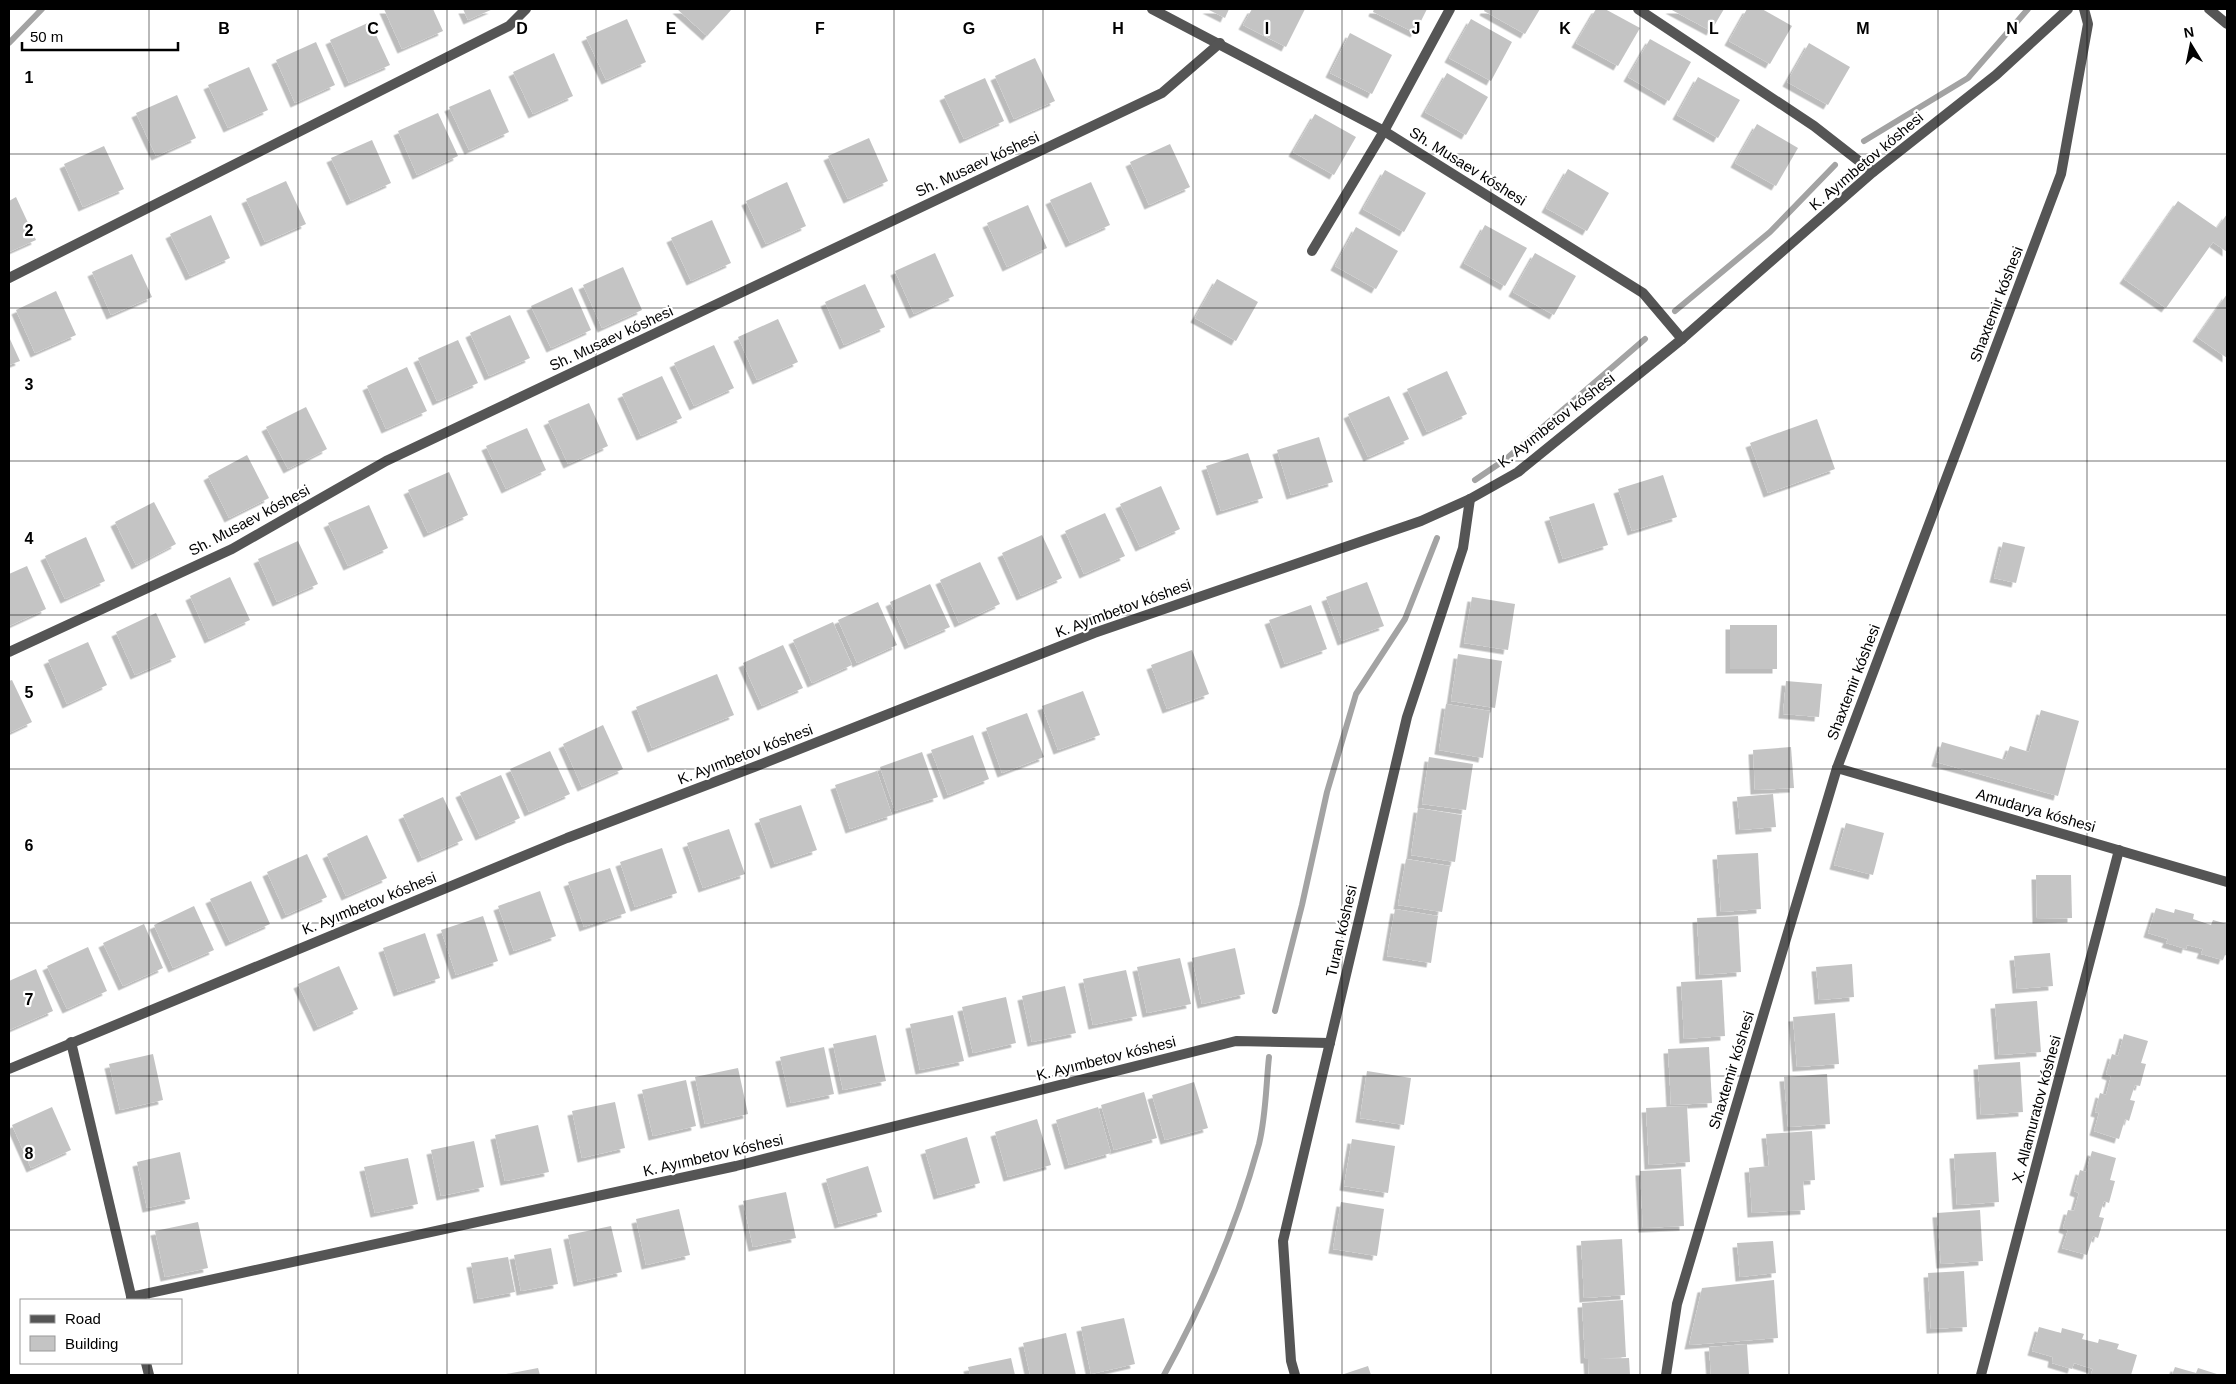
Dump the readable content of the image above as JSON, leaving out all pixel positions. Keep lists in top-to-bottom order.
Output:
{
  "streets": {
    "street": [
      "K. Ayımbetov kóshesi",
      "Sh. Musaev kóshesi",
      "Shaxtemir kóshesi",
      "Amudarya kóshesi",
      "Turan kóshesi",
      "X. Allamuratov kóshesi"
    ]
  },
  "crossings": [
    ["K. Ayımbetov kóshesi", "Sh. Musaev kóshesi"],
    ["K. Ayımbetov kóshesi", "Turan kóshesi"],
    ["Shaxtemir kóshesi", "Amudarya kóshesi"],
    ["Amudarya kóshesi", "X. Allamuratov kóshesi"]
  ],
  "legend": ["Road", "Building"],
  "scale_bar": "50 m",
  "north": "top",
  "grid": {
    "columns": [
      "B",
      "C",
      "D",
      "E",
      "F",
      "G",
      "H",
      "I",
      "J",
      "K",
      "L",
      "M",
      "N"
    ],
    "rows": [
      "1",
      "2",
      "3",
      "4",
      "5",
      "6",
      "7",
      "8"
    ]
  }
}
